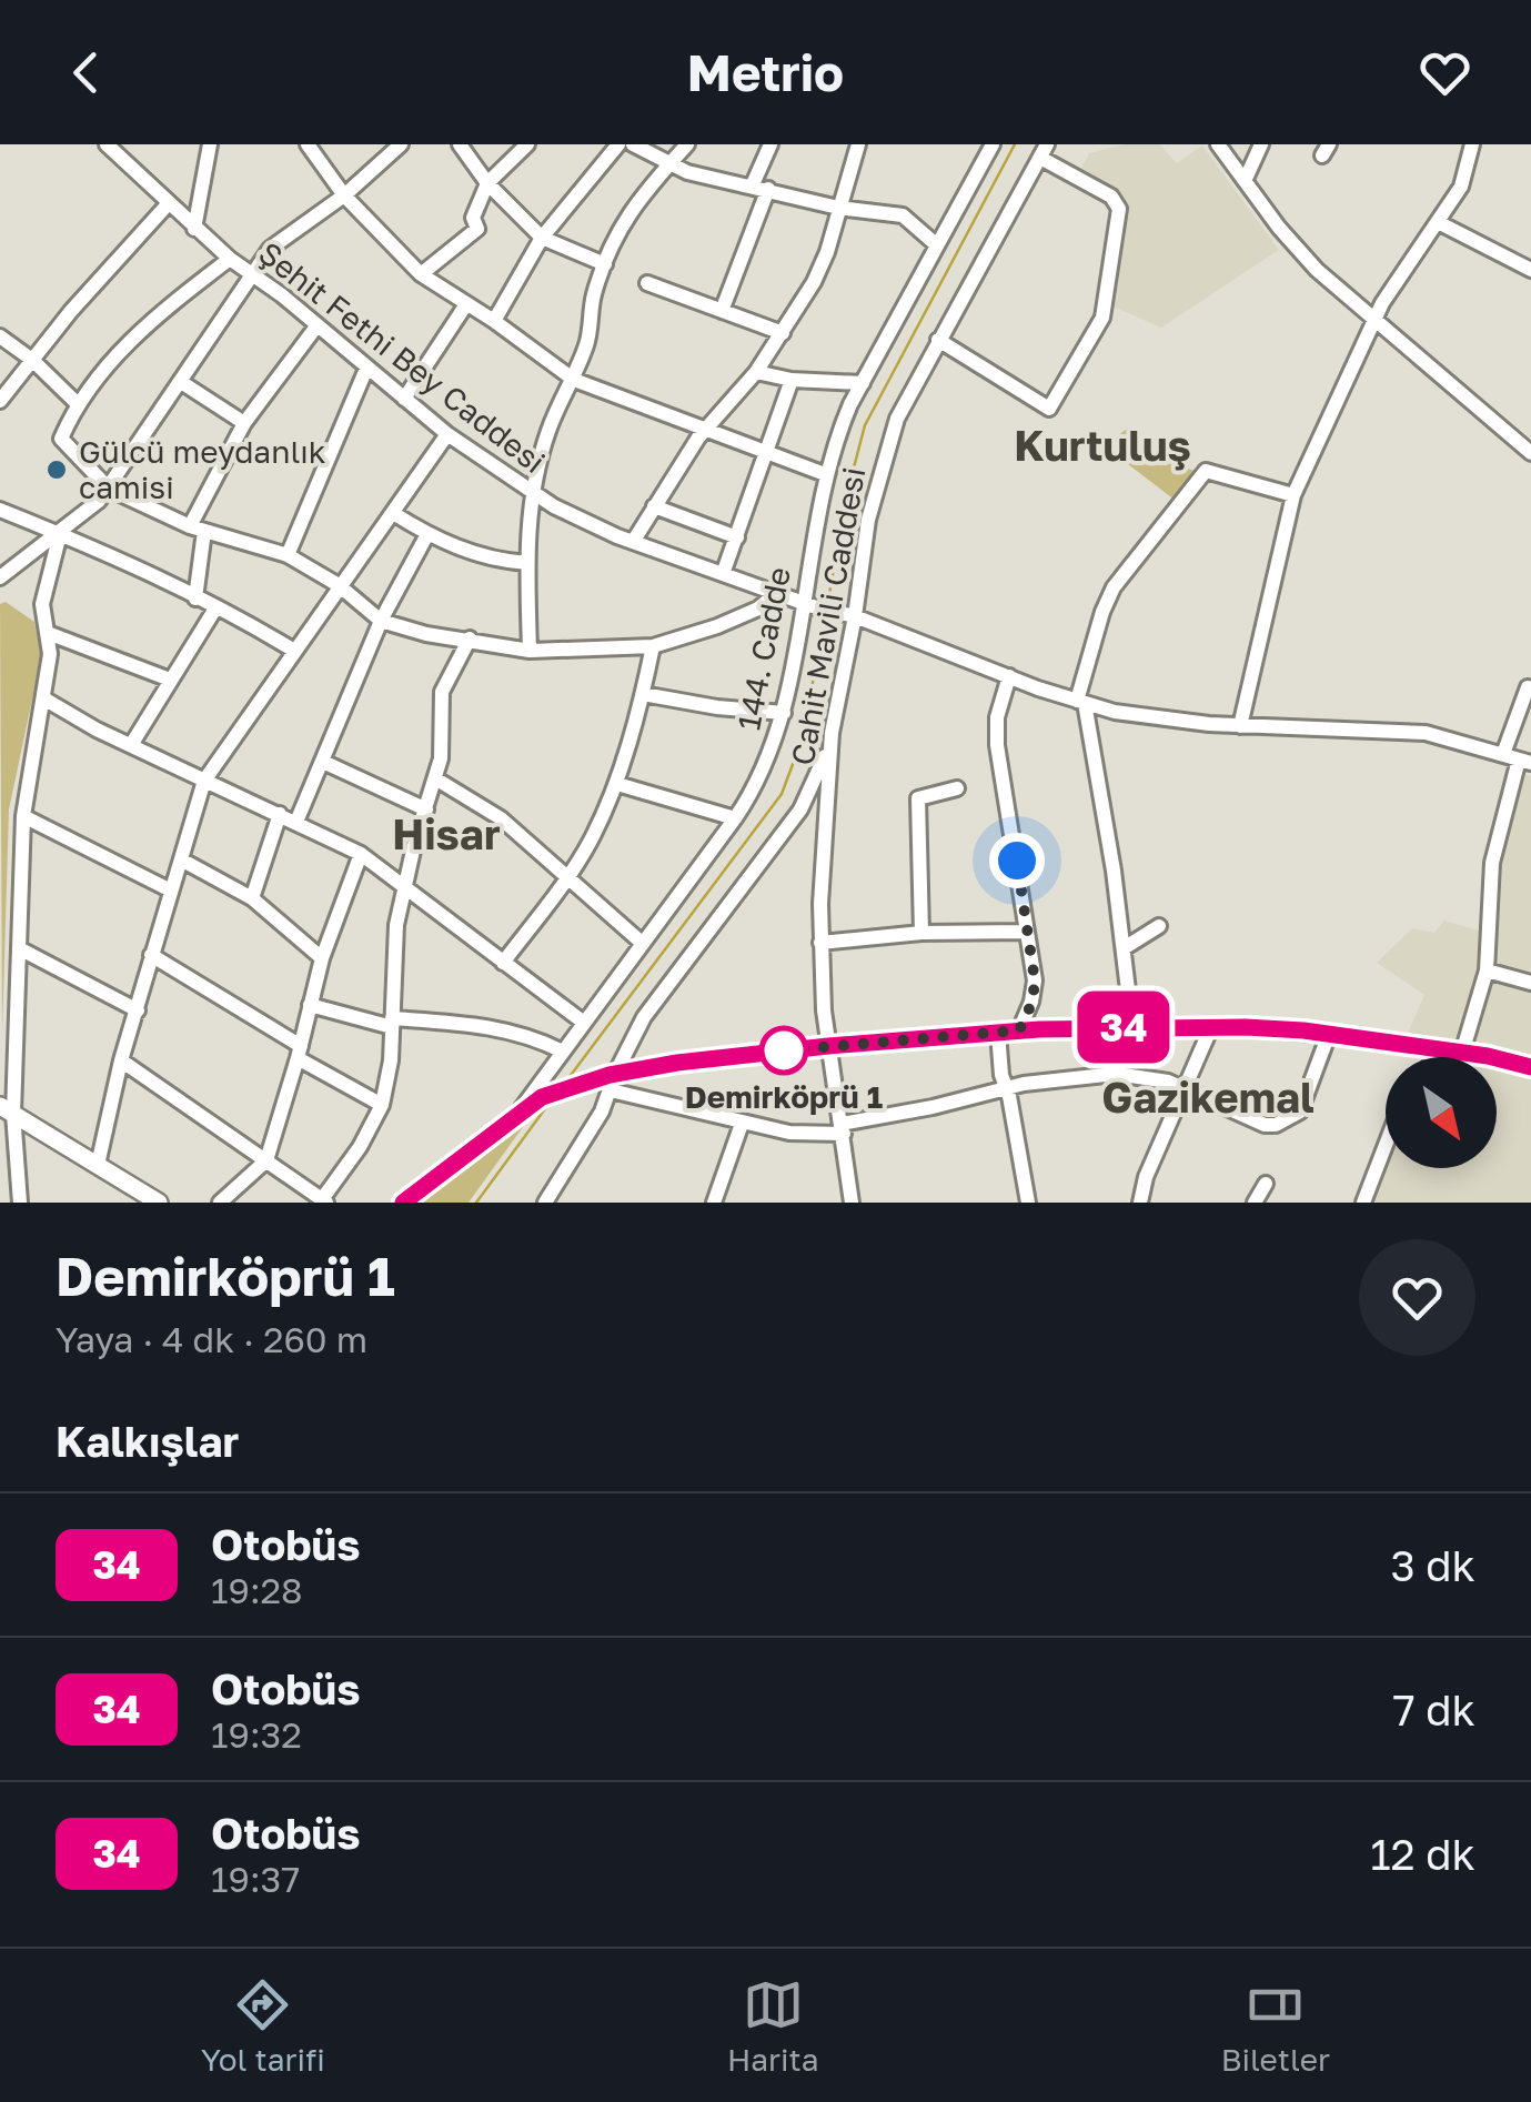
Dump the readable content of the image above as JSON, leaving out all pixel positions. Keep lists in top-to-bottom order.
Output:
{
  "streets": {
    "main road": ["144. Cadde"],
    "street": ["Şehit Fethi Bey Caddesi", "Cahit Mavili Caddesi"]
  },
  "crossings": [
    ["Şehit Fethi Bey Caddesi", "Cahit Mavili Caddesi"],
    ["Şehit Fethi Bey Caddesi", "144. Cadde"]
  ],
  "districts": ["Kurtuluş", "Hisar", "Gazikemal"],
  "places": ["Gülcü meydanlık camisi", "Demirköprü 1"],
  "lines": ["bus line 34"],
  "north": "bottom right",
  "page": {
    "header": "Metrio",
    "on_map": "34",
    "heading": [
      ["Demirköprü 1", "Yaya · 4 dk · 260 m"],
      "Kalkışlar"
    ],
    "list": [
      {
        "mark": "34",
        "name": "Otobüs",
        "note": "19:28",
        "value": "3 dk"
      },
      {
        "mark": "34",
        "name": "Otobüs",
        "note": "19:32",
        "value": "7 dk"
      },
      {
        "mark": "34",
        "name": "Otobüs",
        "note": "19:37",
        "value": "12 dk"
      }
    ],
    "tabs": ["Yol tarifi", "Harita", "Biletler"]
  }
}
